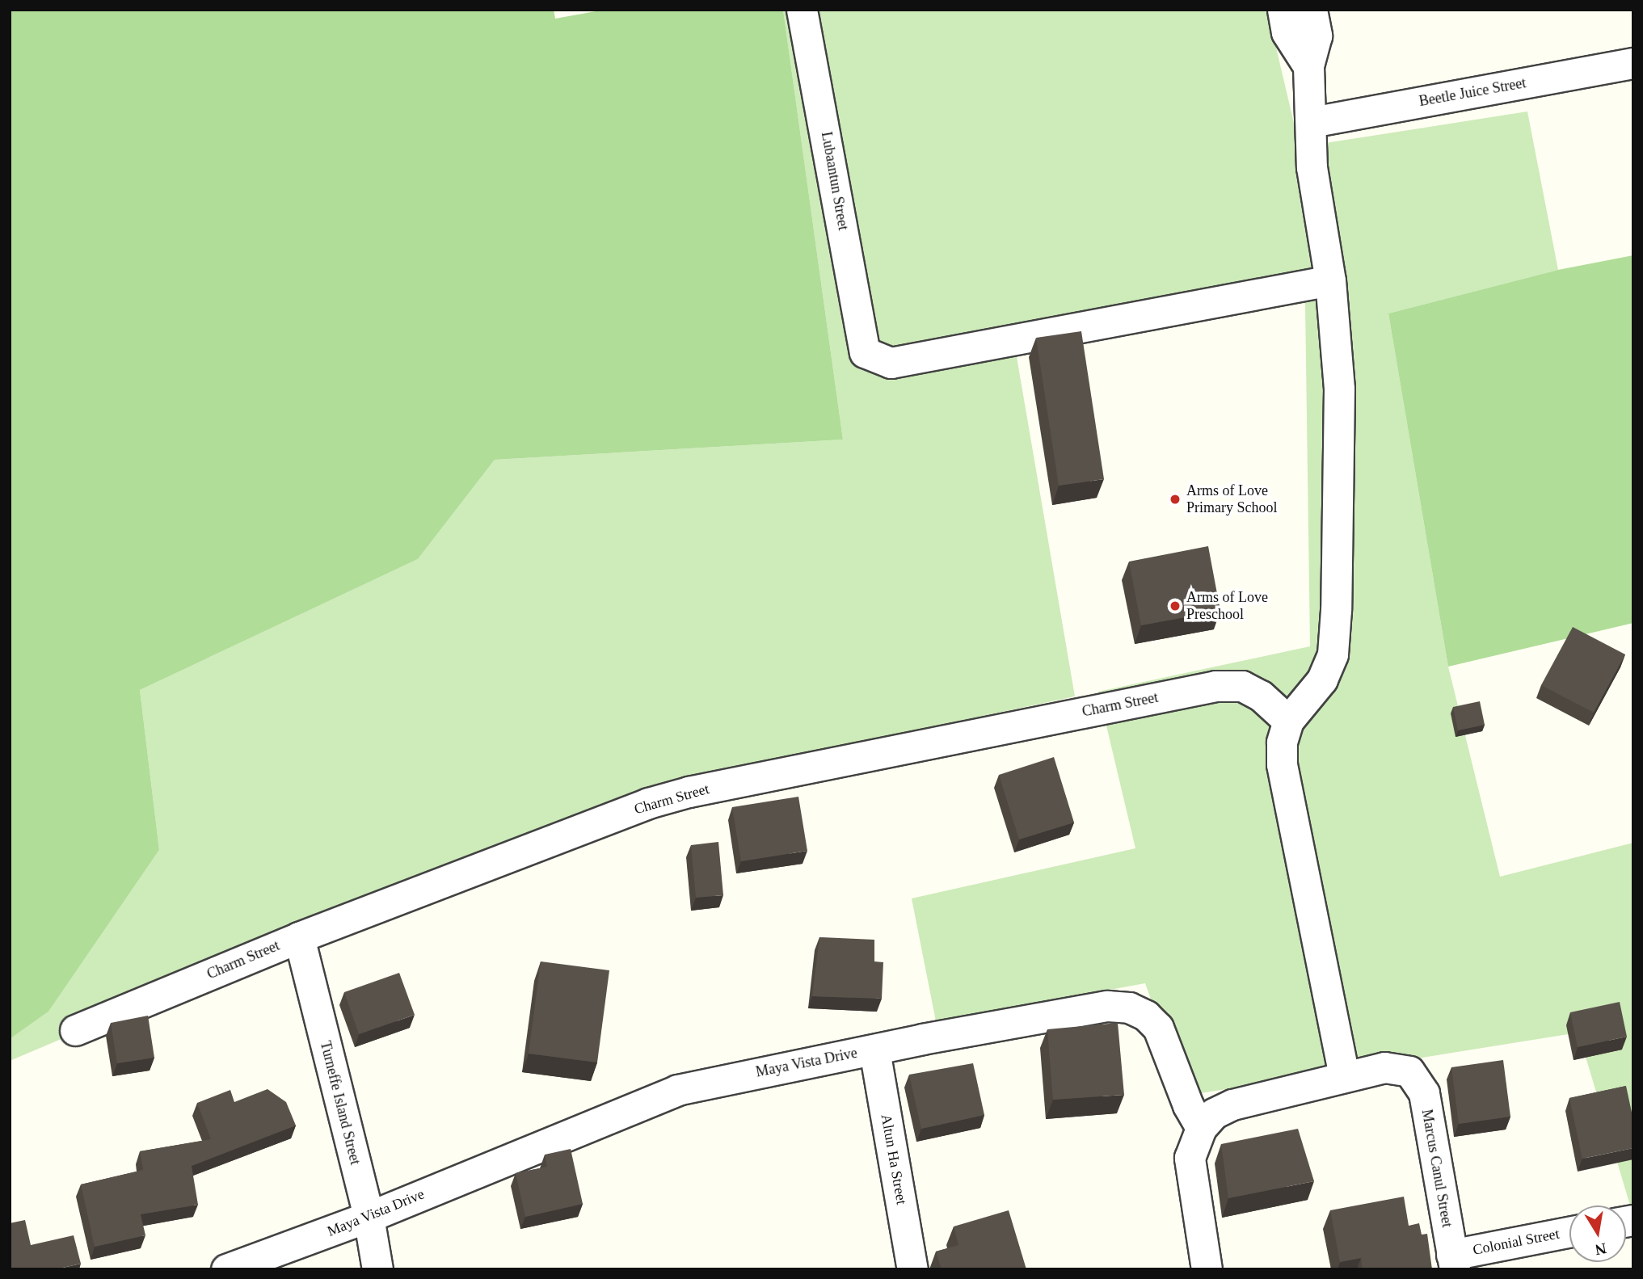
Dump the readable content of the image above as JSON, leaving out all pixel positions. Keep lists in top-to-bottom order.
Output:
{
  "streets": {
    "street": [
      "Beetle Juice Street",
      "Lubaantun Street",
      "Charm Street",
      "Maya Vista Drive",
      "Turneffe Island Street",
      "Altun Ha Street",
      "Marcus Canul Street",
      "Colonial Street"
    ]
  },
  "crossings": [
    ["Charm Street", "Turneffe Island Street"],
    ["Maya Vista Drive", "Turneffe Island Street"],
    ["Maya Vista Drive", "Altun Ha Street"],
    ["Marcus Canul Street", "Colonial Street"]
  ],
  "places": ["Arms of Love Primary School", "Arms of Love Preschool"],
  "north": "bottom"
}
